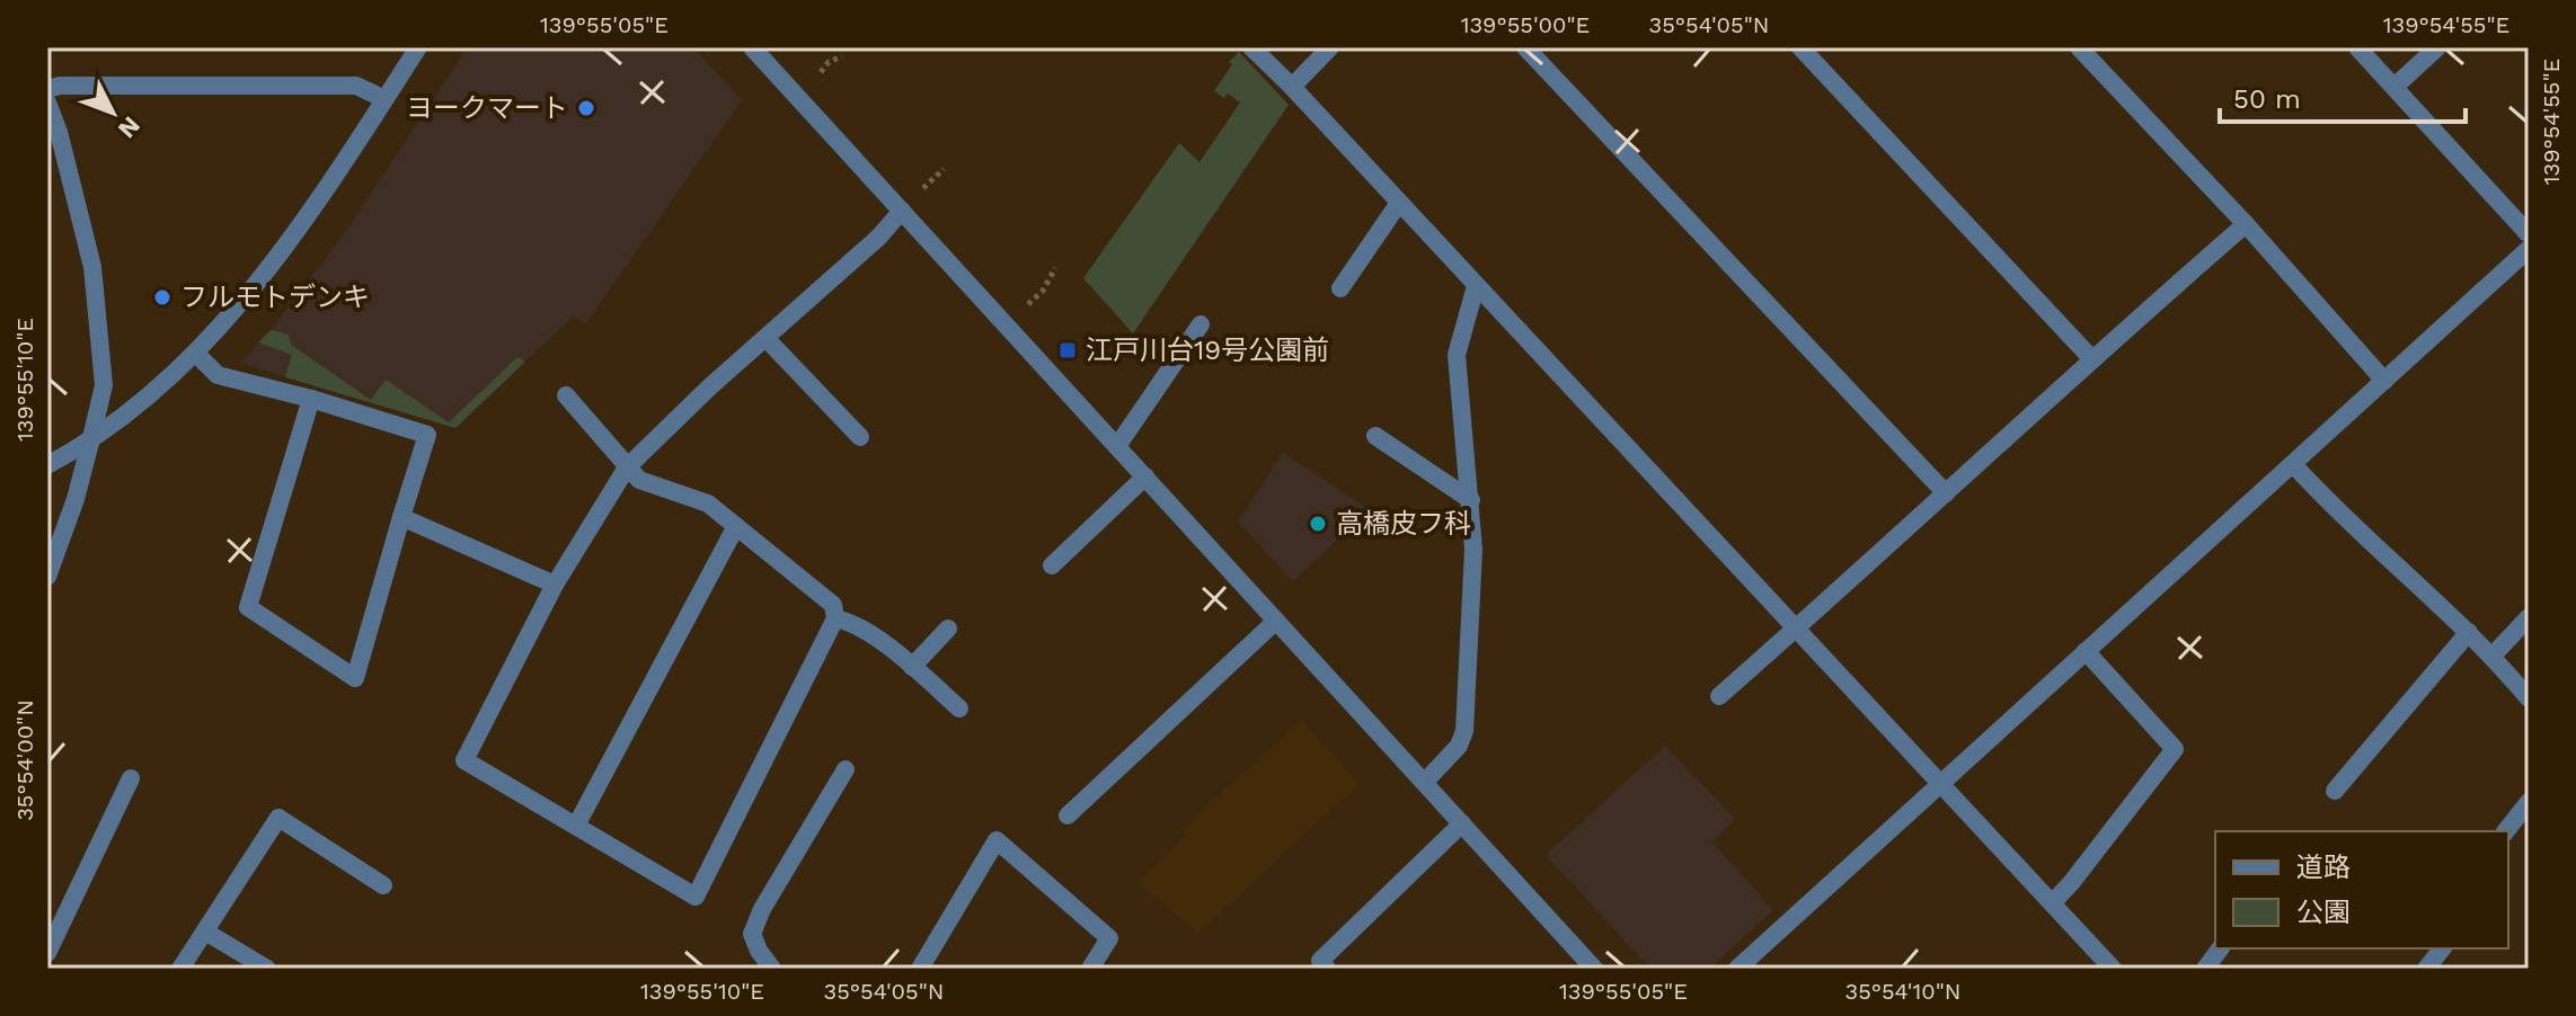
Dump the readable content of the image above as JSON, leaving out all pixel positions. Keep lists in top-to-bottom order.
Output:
{
  "places": {
    "other": ["ヨークマート", "フルモトデンキ", "高橋皮フ科"],
    "transit": ["江戸川台19号公園前"]
  },
  "legend": ["道路", "公園"],
  "scale_bar": "50 m",
  "north": "bottom right",
  "coordinates": [
    "139°55'05\"E",
    "139°55'00\"E",
    "35°54'05\"N",
    "139°54'55\"E",
    "139°55'10\"E",
    "35°54'00\"N",
    "35°54'10\"N"
  ]
}
